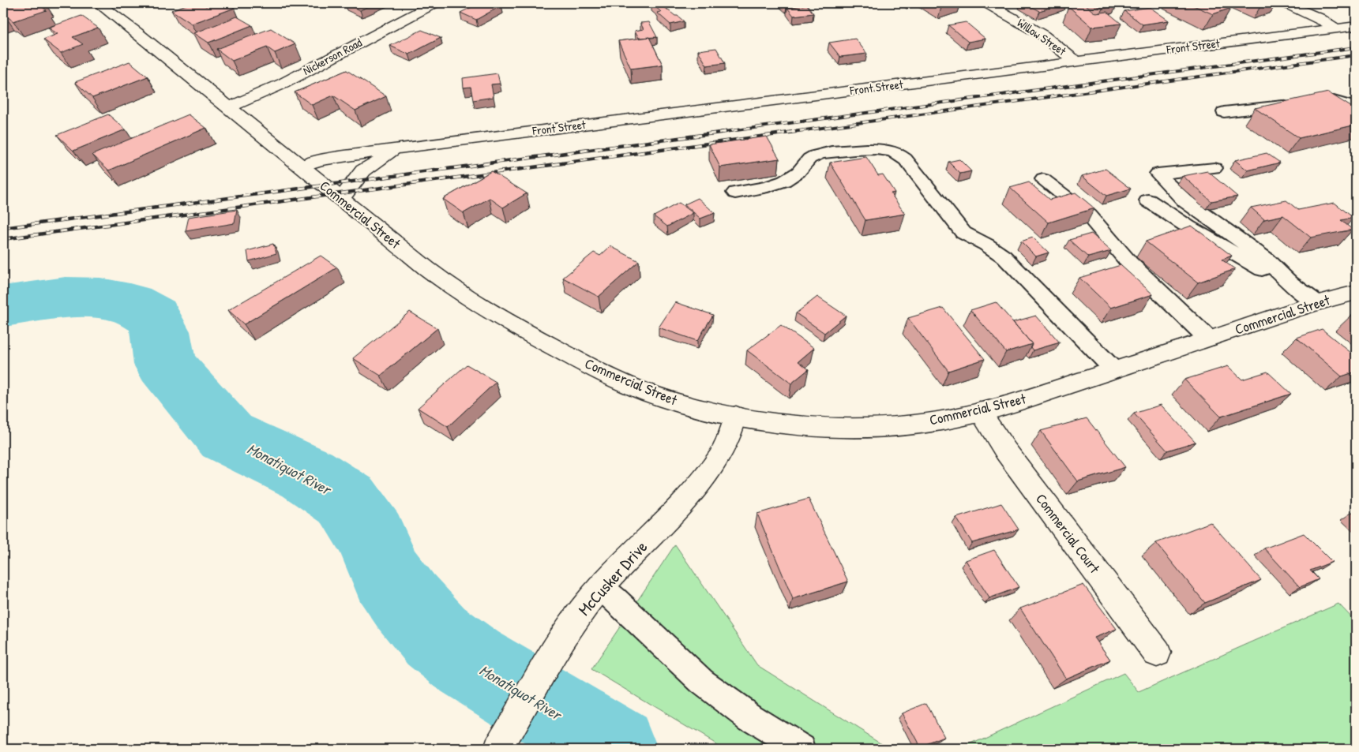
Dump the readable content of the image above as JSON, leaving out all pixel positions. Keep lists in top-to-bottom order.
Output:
{
  "streets": {
    "street": [
      "Willow Street",
      "Front Street",
      "Nickerson Road",
      "Commercial Street",
      "Commercial Court",
      "McCusker Drive"
    ]
  },
  "crossings": [
    ["Willow Street", "Front Street"],
    ["Front Street", "Commercial Street"],
    ["Nickerson Road", "Commercial Street"],
    ["Commercial Street", "Commercial Court"],
    ["Commercial Street", "McCusker Drive"]
  ],
  "water": ["Monatiquot River"]
}
